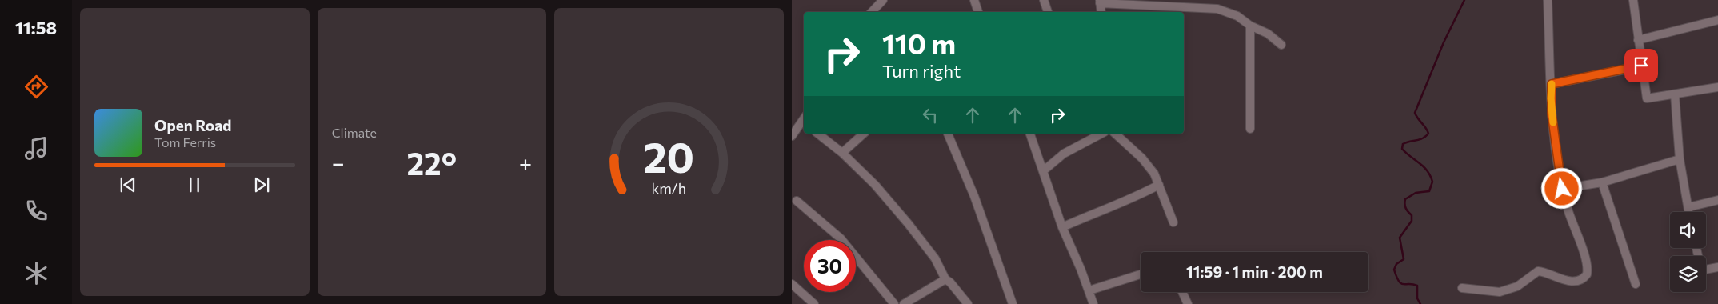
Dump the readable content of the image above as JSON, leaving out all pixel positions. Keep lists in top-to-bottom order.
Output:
{
  "page": {
    "tabs": "11:58",
    "tile": "Climate",
    "turn": ["110 m", "Turn right"],
    "song": ["Open Road", "Tom Ferris"],
    "heat": ["−", "22°", "+"],
    "limit": "30",
    "trip": "11:59 · 1 min · 200 m",
    "gauge": ["20", "km/h"]
  }
}
